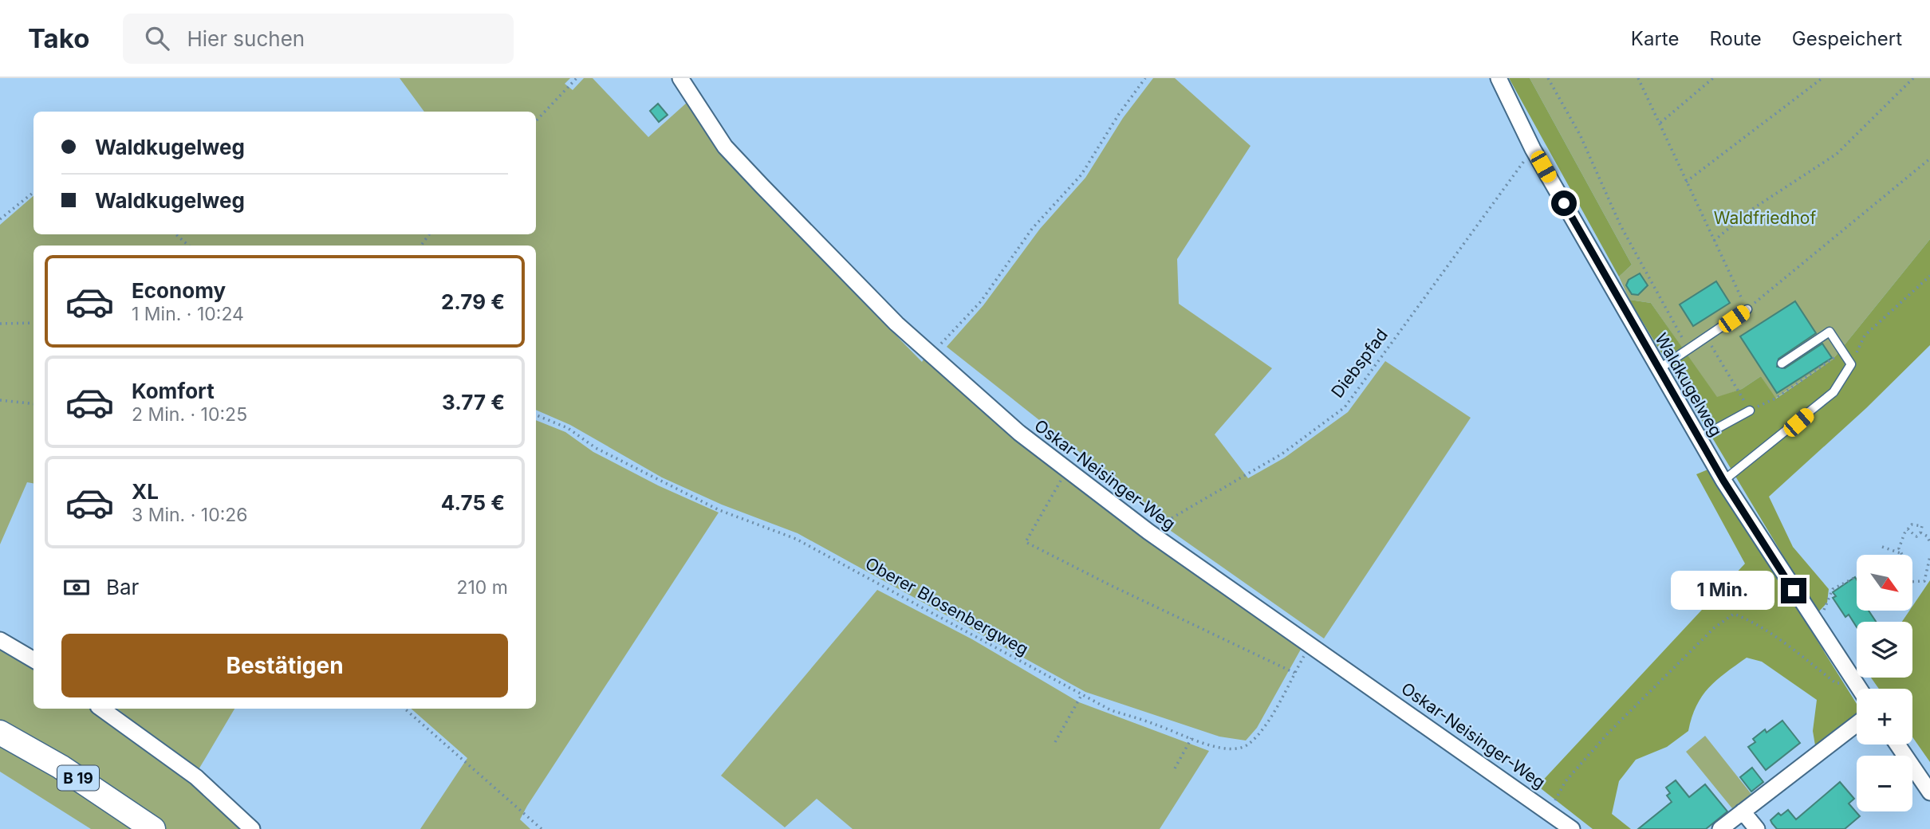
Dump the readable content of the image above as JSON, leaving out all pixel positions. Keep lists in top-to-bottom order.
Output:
{
  "streets": {
    "main road": ["B 19"],
    "street": ["Waldkugelweg", "Oskar-Neisinger-Weg"],
    "path": ["Diebspfad", "Oberer Blosenbergweg"]
  },
  "crossings": [
    ["Diebspfad", "Waldkugelweg"],
    ["Diebspfad", "Oskar-Neisinger-Weg"],
    ["Oskar-Neisinger-Weg", "Oberer Blosenbergweg"]
  ],
  "parks": ["Waldfriedhof"],
  "north": "bottom right",
  "page": {
    "header": "Tako",
    "search": "Hier suchen",
    "nav": ["Karte", "Route", "Gespeichert"],
    "banner": ["Waldkugelweg", "Waldkugelweg"],
    "list": [
      {
        "name": "Economy",
        "note": "1 Min. · 10:24",
        "value": "2.79 €"
      },
      {
        "name": "Komfort",
        "note": "2 Min. · 10:25",
        "value": "3.77 €"
      },
      {
        "name": "XL",
        "note": "3 Min. · 10:26",
        "value": "4.75 €"
      }
    ],
    "map_buttons": ["+", "−"],
    "pay": ["Bar", "210 m"],
    "bubble": "1 Min.",
    "buttons": "Bestätigen"
  }
}
